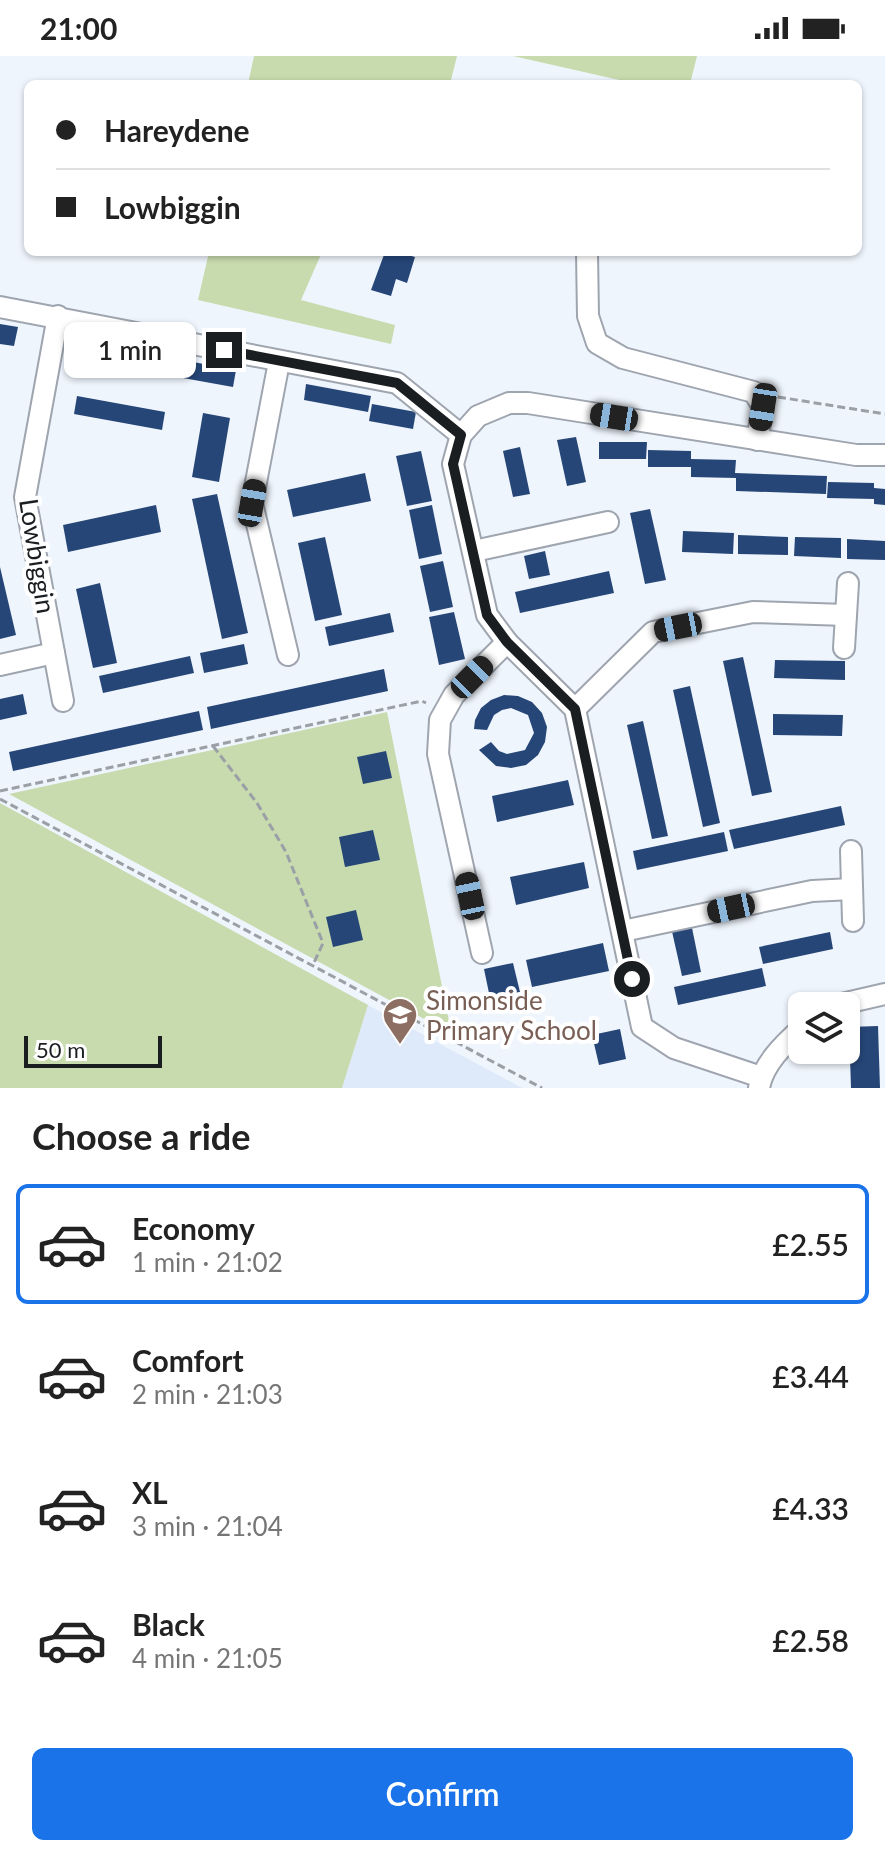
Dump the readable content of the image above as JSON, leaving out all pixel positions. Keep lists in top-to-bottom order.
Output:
{
  "streets": {
    "street": ["Lowbiggin"]
  },
  "places": {
    "school or university": ["Simonside Primary School"]
  },
  "scale_bar": "50 m",
  "page": {
    "status": "21:00",
    "banner": ["Hareydene", "Lowbiggin"],
    "bubble": "1 min",
    "scale": "50 m",
    "heading": "Choose a ride",
    "list": [
      {
        "name": "Economy",
        "note": "1 min · 21:02",
        "value": "£2.55"
      },
      {
        "name": "Comfort",
        "note": "2 min · 21:03",
        "value": "£3.44"
      },
      {
        "name": "XL",
        "note": "3 min · 21:04",
        "value": "£4.33"
      },
      {
        "name": "Black",
        "note": "4 min · 21:05",
        "value": "£2.58"
      }
    ],
    "buttons": "Confirm"
  }
}
